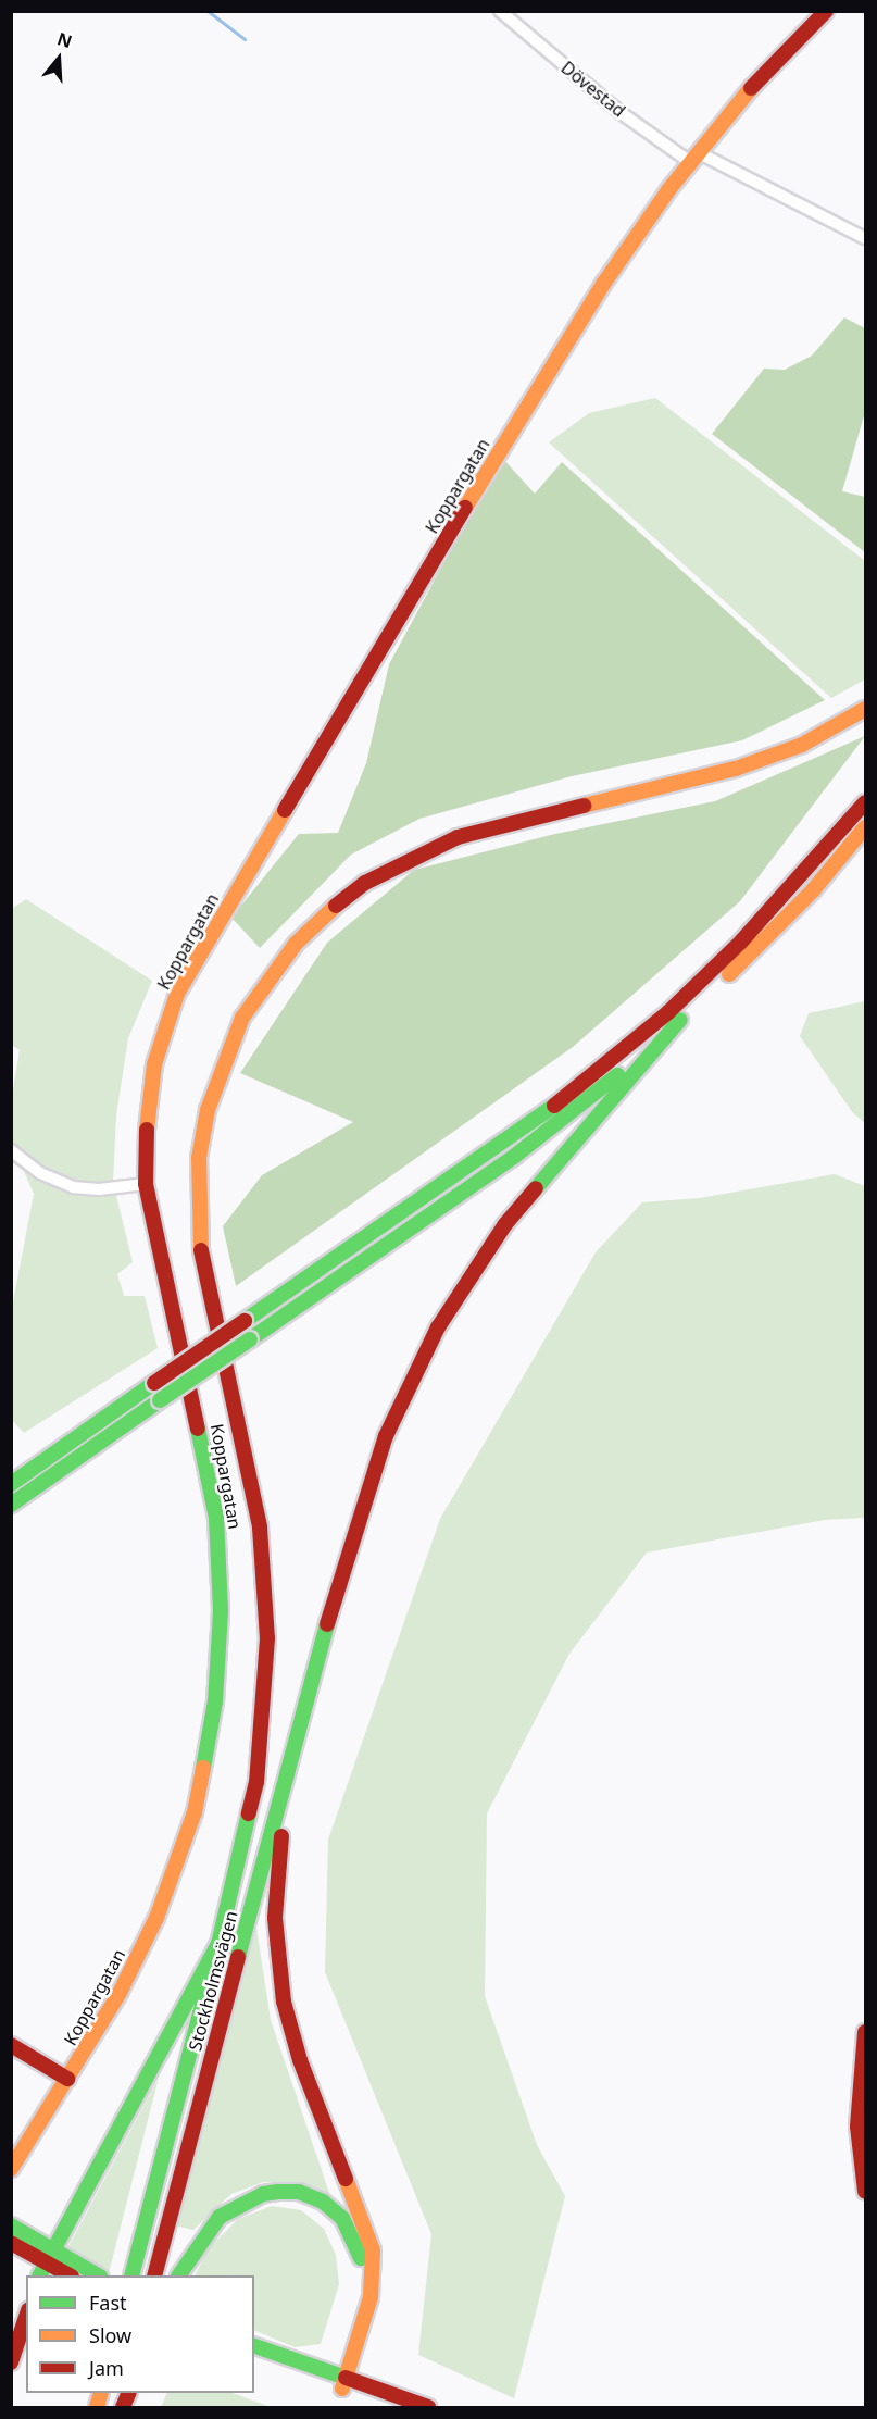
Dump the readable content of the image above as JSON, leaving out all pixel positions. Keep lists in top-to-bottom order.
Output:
{
  "streets": {
    "main road": ["Koppargatan", "Stockholmsvägen"],
    "street": ["Dövestad"]
  },
  "crossings": [
    ["Dövestad", "Koppargatan"]
  ],
  "legend": ["Fast", "Slow", "Jam"],
  "north": "top"
}
